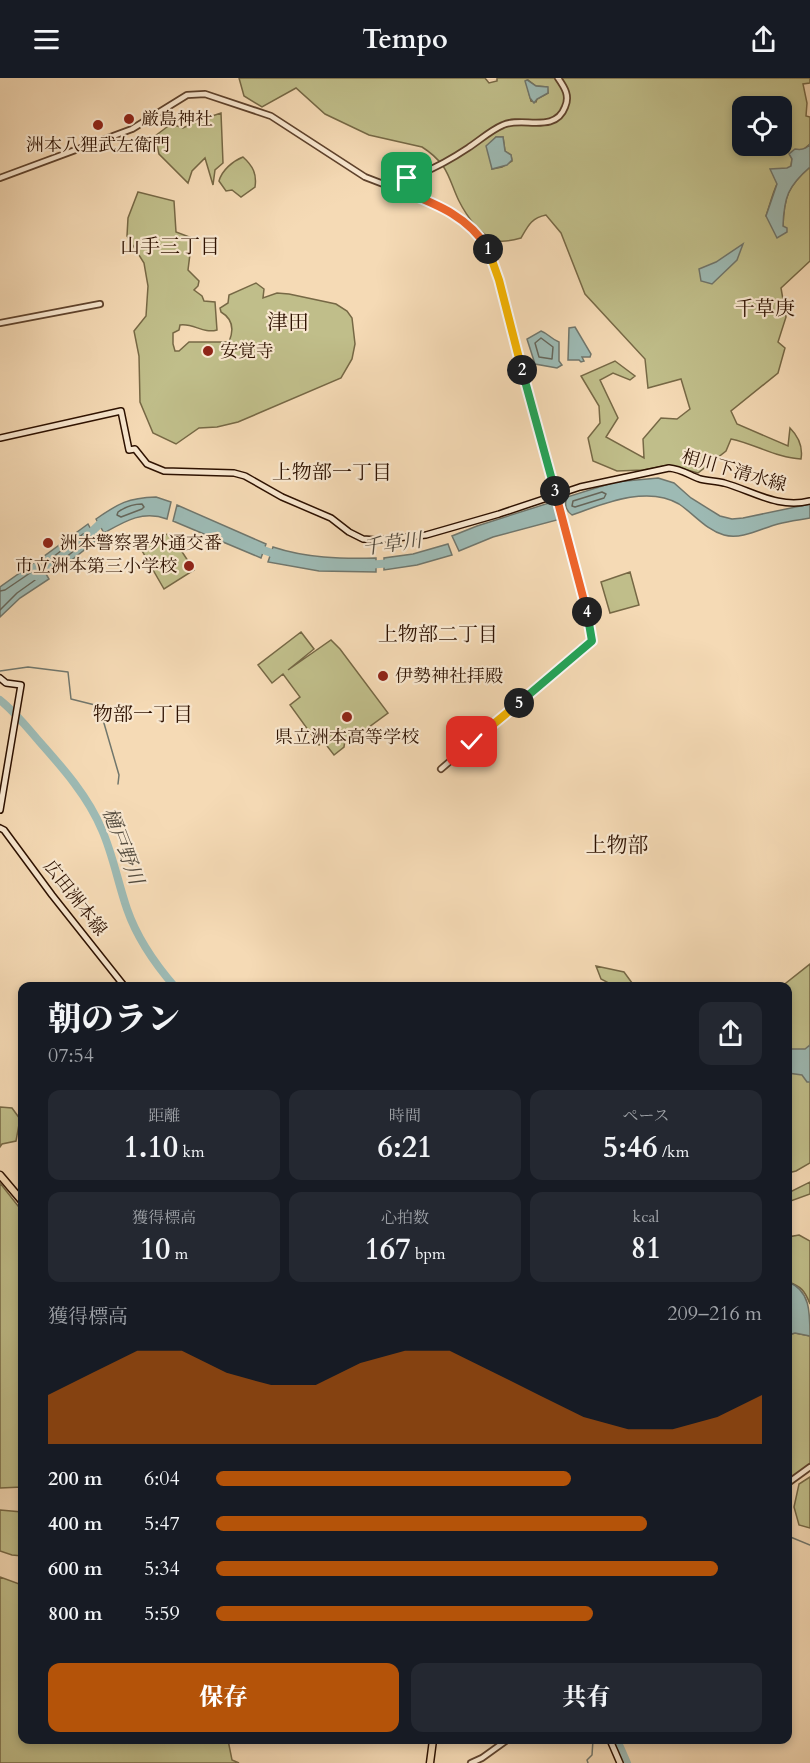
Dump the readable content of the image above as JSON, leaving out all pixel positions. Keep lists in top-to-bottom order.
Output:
{
  "streets": {
    "main road": ["相川下清水線", "広田洲本線"]
  },
  "districts": [
    "山手三丁目",
    "千草庚",
    "津田",
    "上物部一丁目",
    "上物部二丁目",
    "物部一丁目",
    "上物部"
  ],
  "water": ["千草川", "樋戸野川"],
  "places": [
    "厳島神社",
    "洲本八狸武左衛門",
    "安覚寺",
    "洲本警察署外通交番",
    "市立洲本第三小学校",
    "伊勢神社拝殿",
    "県立洲本高等学校"
  ],
  "page": {
    "header": "Tempo",
    "pins": [
      "1",
      "2",
      "3",
      "4",
      "5"
    ],
    "heading": ["朝のラン", "07:54"],
    "stats": [
      ["距離", "1.10 km"],
      ["時間", "6:21"],
      ["ペース", "5:46 /km"],
      ["獲得標高", "10 m"],
      ["心拍数", "167 bpm"],
      ["kcal", "81"]
    ],
    "chart": ["獲得標高", "209–216 m"],
    "list": [
      {
        "name": "200 m",
        "note": "6:04"
      },
      {
        "name": "400 m",
        "note": "5:47"
      },
      {
        "name": "600 m",
        "note": "5:34"
      },
      {
        "name": "800 m",
        "note": "5:59"
      }
    ],
    "buttons": ["保存", "共有"]
  }
}
